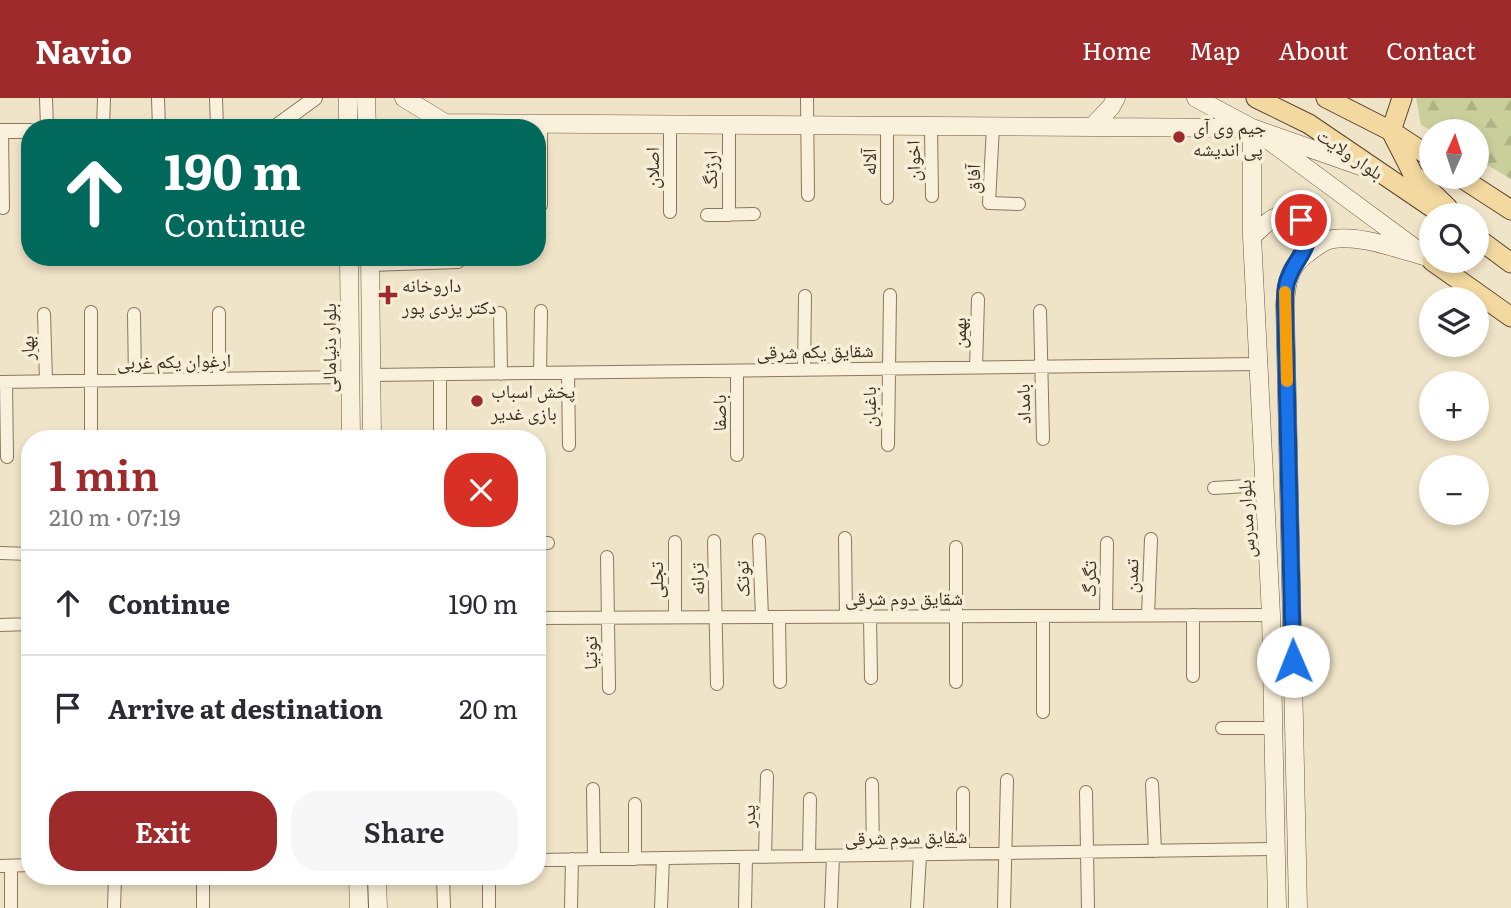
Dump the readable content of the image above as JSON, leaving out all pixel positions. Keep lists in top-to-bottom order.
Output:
{
  "streets": {
    "main road": ["بلوار ولایت", "بلوار دنیامالی", "بلوار مدرس"],
    "street": [
      "اخوان",
      "آلاله",
      "اصلان",
      "ارژنگ",
      "آفاق",
      "بهمن",
      "بهار",
      "شقایق یکم شرقی",
      "ارغوان یکم غربی",
      "بامداد",
      "باغبان",
      "باصفا",
      "تمدن",
      "ترانه",
      "توتک",
      "تگرگ",
      "تجلی",
      "شقایق دوم شرقی",
      "توتیا",
      "پدر",
      "شقایق سوم شرقی"
    ]
  },
  "crossings": [
    ["بهمن", "شقایق یکم شرقی"],
    ["بهار", "ارغوان یکم غربی"],
    ["بلوار دنیامالی", "ارغوان یکم غربی"],
    ["شقایق یکم شرقی", "بامداد"],
    ["شقایق یکم شرقی", "باغبان"],
    ["شقایق یکم شرقی", "باصفا"],
    ["شقایق یکم شرقی", "بلوار مدرس"],
    ["بلوار مدرس", "شقایق دوم شرقی"],
    ["بلوار مدرس", "شقایق سوم شرقی"],
    ["تمدن", "شقایق دوم شرقی"],
    ["ترانه", "شقایق دوم شرقی"],
    ["توتک", "شقایق دوم شرقی"],
    ["تگرگ", "شقایق دوم شرقی"],
    ["تجلی", "شقایق دوم شرقی"],
    ["شقایق دوم شرقی", "توتیا"],
    ["پدر", "شقایق سوم شرقی"]
  ],
  "places": {
    "other": ["جیم وی آی پی اندیشه", "پخش اسباب بازی غدیر"],
    "health": ["داروخانه دکتر یزدی پور"]
  },
  "north": "top",
  "page": {
    "header": "Navio",
    "nav": [
      "Home",
      "Map",
      "About",
      "Contact"
    ],
    "map_buttons": ["+", "−"],
    "turn": ["190 m", "Continue"],
    "heading": ["1 min", "210 m · 07:19"],
    "list": [
      {
        "name": "Continue",
        "value": "190 m"
      },
      {
        "name": "Arrive at destination",
        "value": "20 m"
      }
    ],
    "buttons": ["Exit", "Share"]
  }
}
